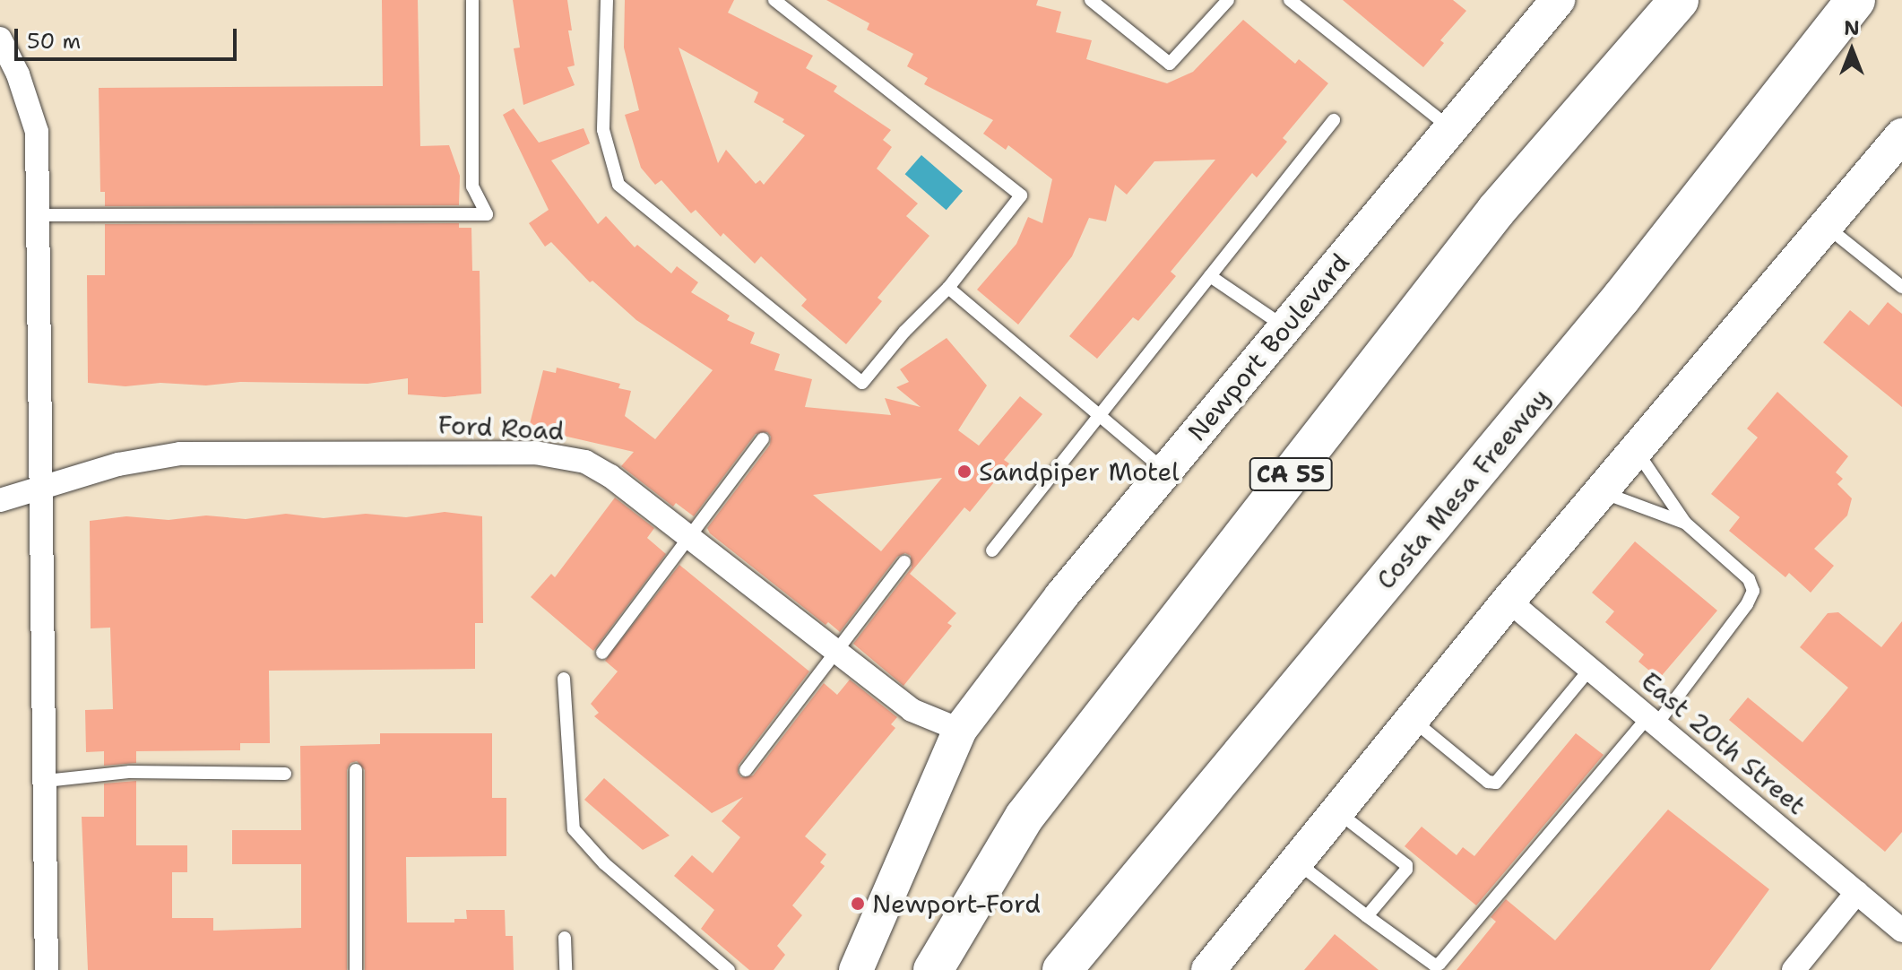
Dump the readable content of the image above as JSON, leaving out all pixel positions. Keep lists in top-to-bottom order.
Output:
{
  "streets": {
    "highway": ["CA 55", "Costa Mesa Freeway"],
    "main road": ["Newport Boulevard"],
    "street": ["Ford Road", "East 20th Street"]
  },
  "crossings": [
    ["Newport Boulevard", "Ford Road"]
  ],
  "places": ["Sandpiper Motel", "Newport-Ford"],
  "scale_bar": "50 m",
  "north": "top"
}
